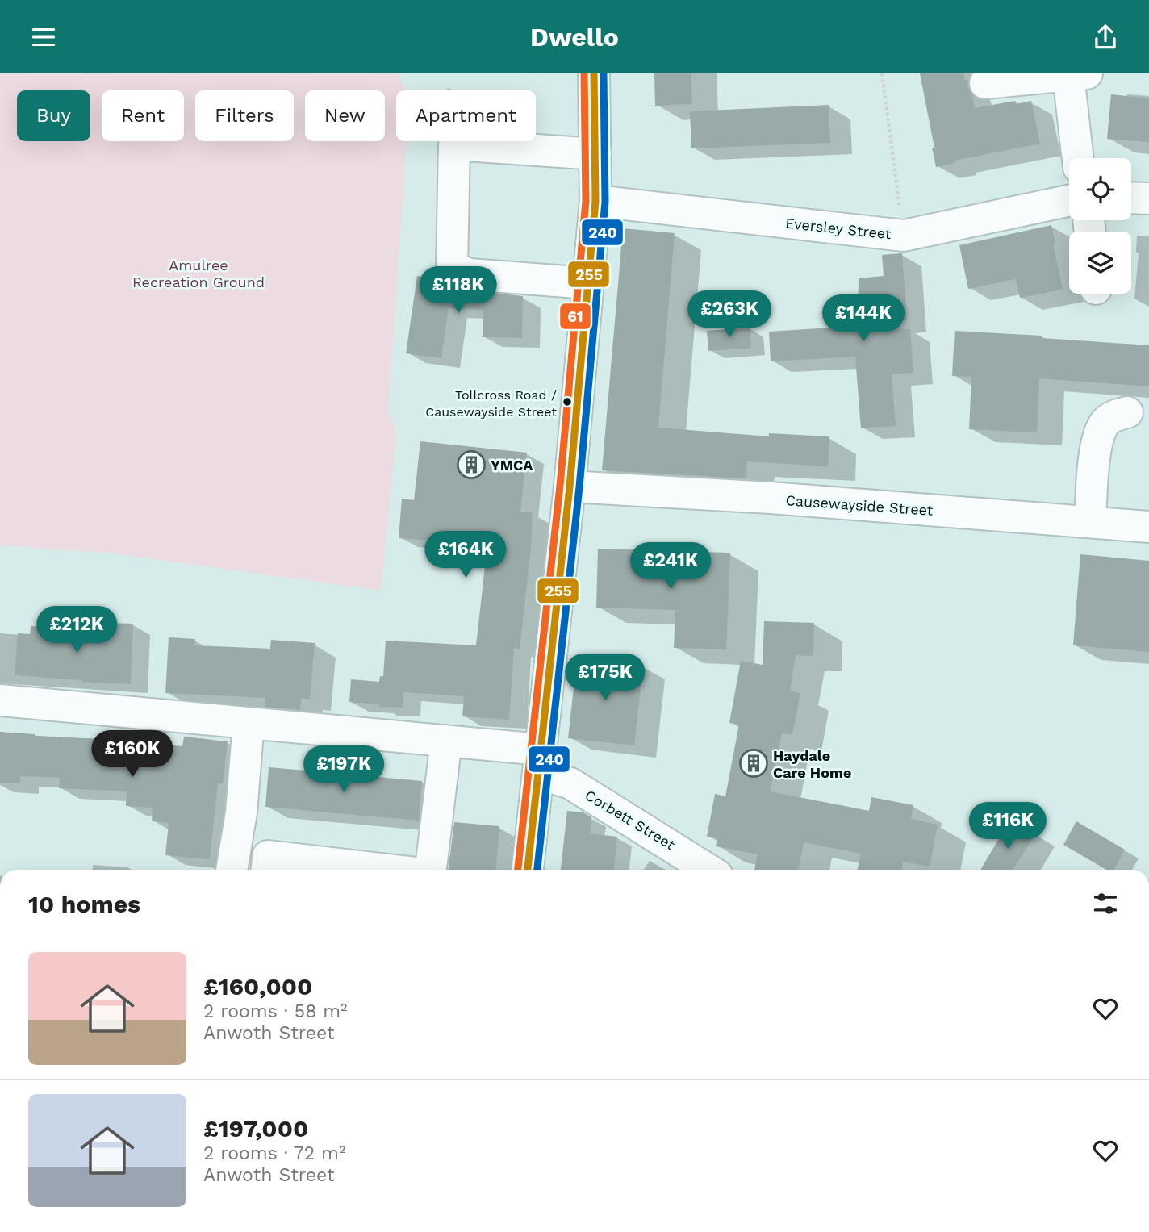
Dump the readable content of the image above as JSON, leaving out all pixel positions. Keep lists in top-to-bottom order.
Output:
{
  "streets": {
    "street": ["Eversley Street", "Causewayside Street", "Corbett Street"]
  },
  "parks": ["Amulree Recreation Ground"],
  "places": {
    "other": ["Tollcross Road / Causewayside Street"],
    "building": ["YMCA", "Haydale Care Home"]
  },
  "lines": ["transit line 255", "transit line 240", "transit line 61"],
  "page": {
    "header": "Dwello",
    "chip": [
      "Buy",
      "Rent",
      "Filters",
      "New",
      "Apartment"
    ],
    "price": [
      "£118K",
      "£263K",
      "£144K",
      "£164K",
      "£241K",
      "£212K",
      "£175K",
      "£160K",
      "£197K",
      "£116K"
    ],
    "heading": "10 homes",
    "list": [
      {
        "name": "£160,000",
        "note": "2 rooms · 58 m² · Anwoth Street"
      },
      {
        "name": "£197,000",
        "note": "2 rooms · 72 m² · Anwoth Street"
      }
    ]
  }
}
